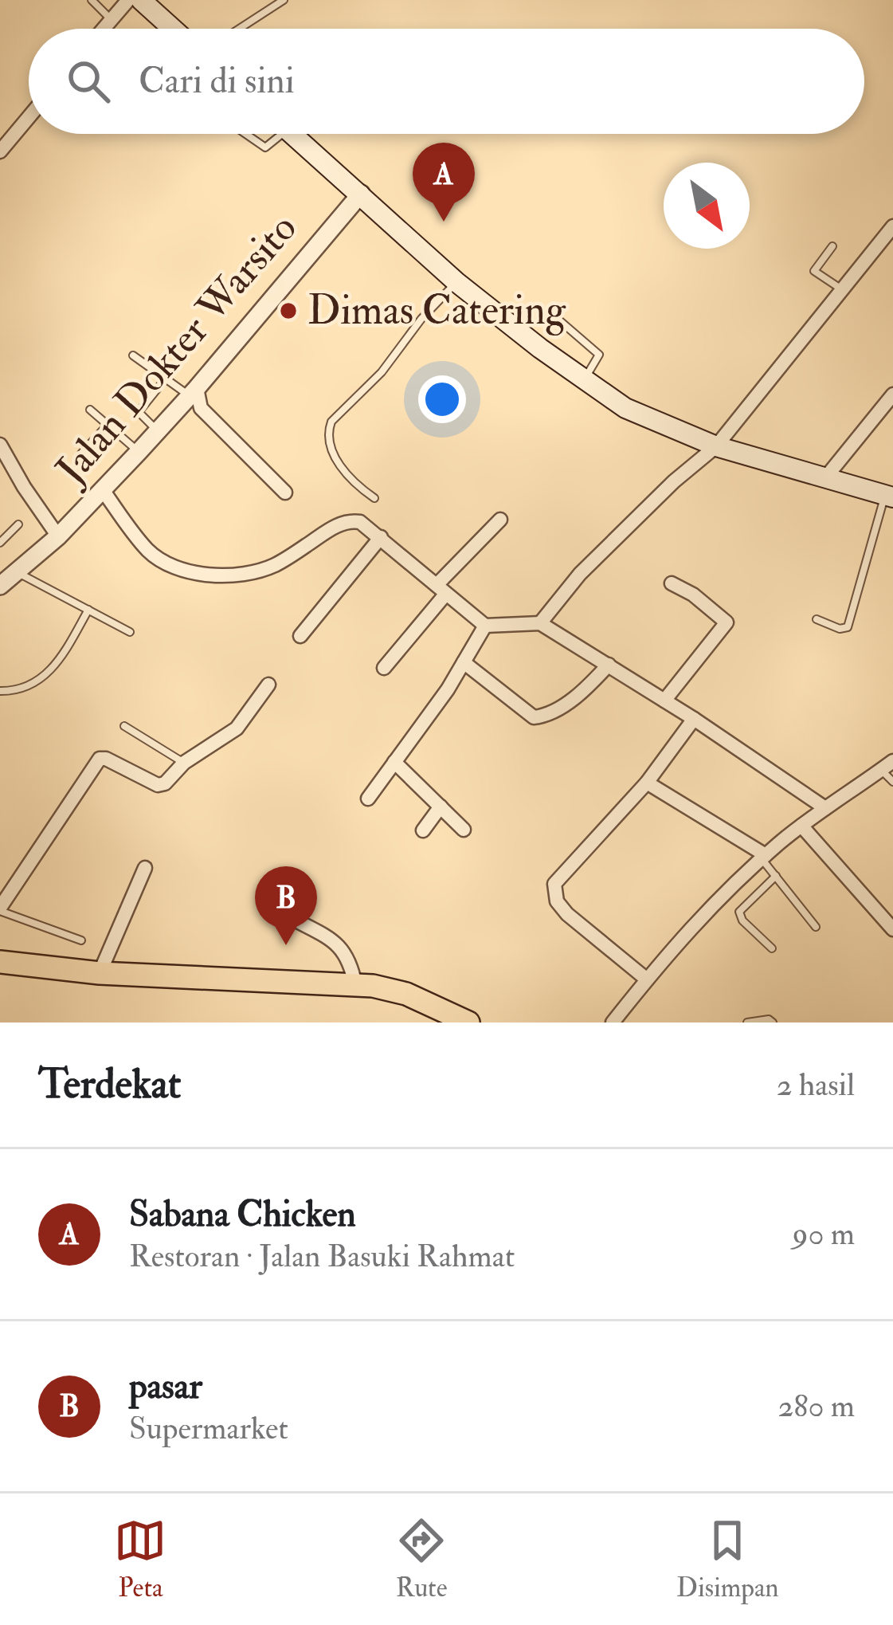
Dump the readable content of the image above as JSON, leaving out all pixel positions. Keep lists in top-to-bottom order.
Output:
{
  "streets": {
    "street": ["Jalan Dokter Warsito"]
  },
  "places": ["Dimas Catering"],
  "north": "bottom right",
  "page": {
    "search": "Cari di sini",
    "pins": ["A", "B"],
    "heading": ["Terdekat", "2 hasil"],
    "list": [
      {
        "mark": "A",
        "name": "Sabana Chicken",
        "note": "Restoran · Jalan Basuki Rahmat",
        "value": "90 m"
      },
      {
        "mark": "B",
        "name": "pasar",
        "note": "Supermarket",
        "value": "280 m"
      }
    ],
    "nav": ["Peta", "Rute", "Disimpan"]
  }
}
